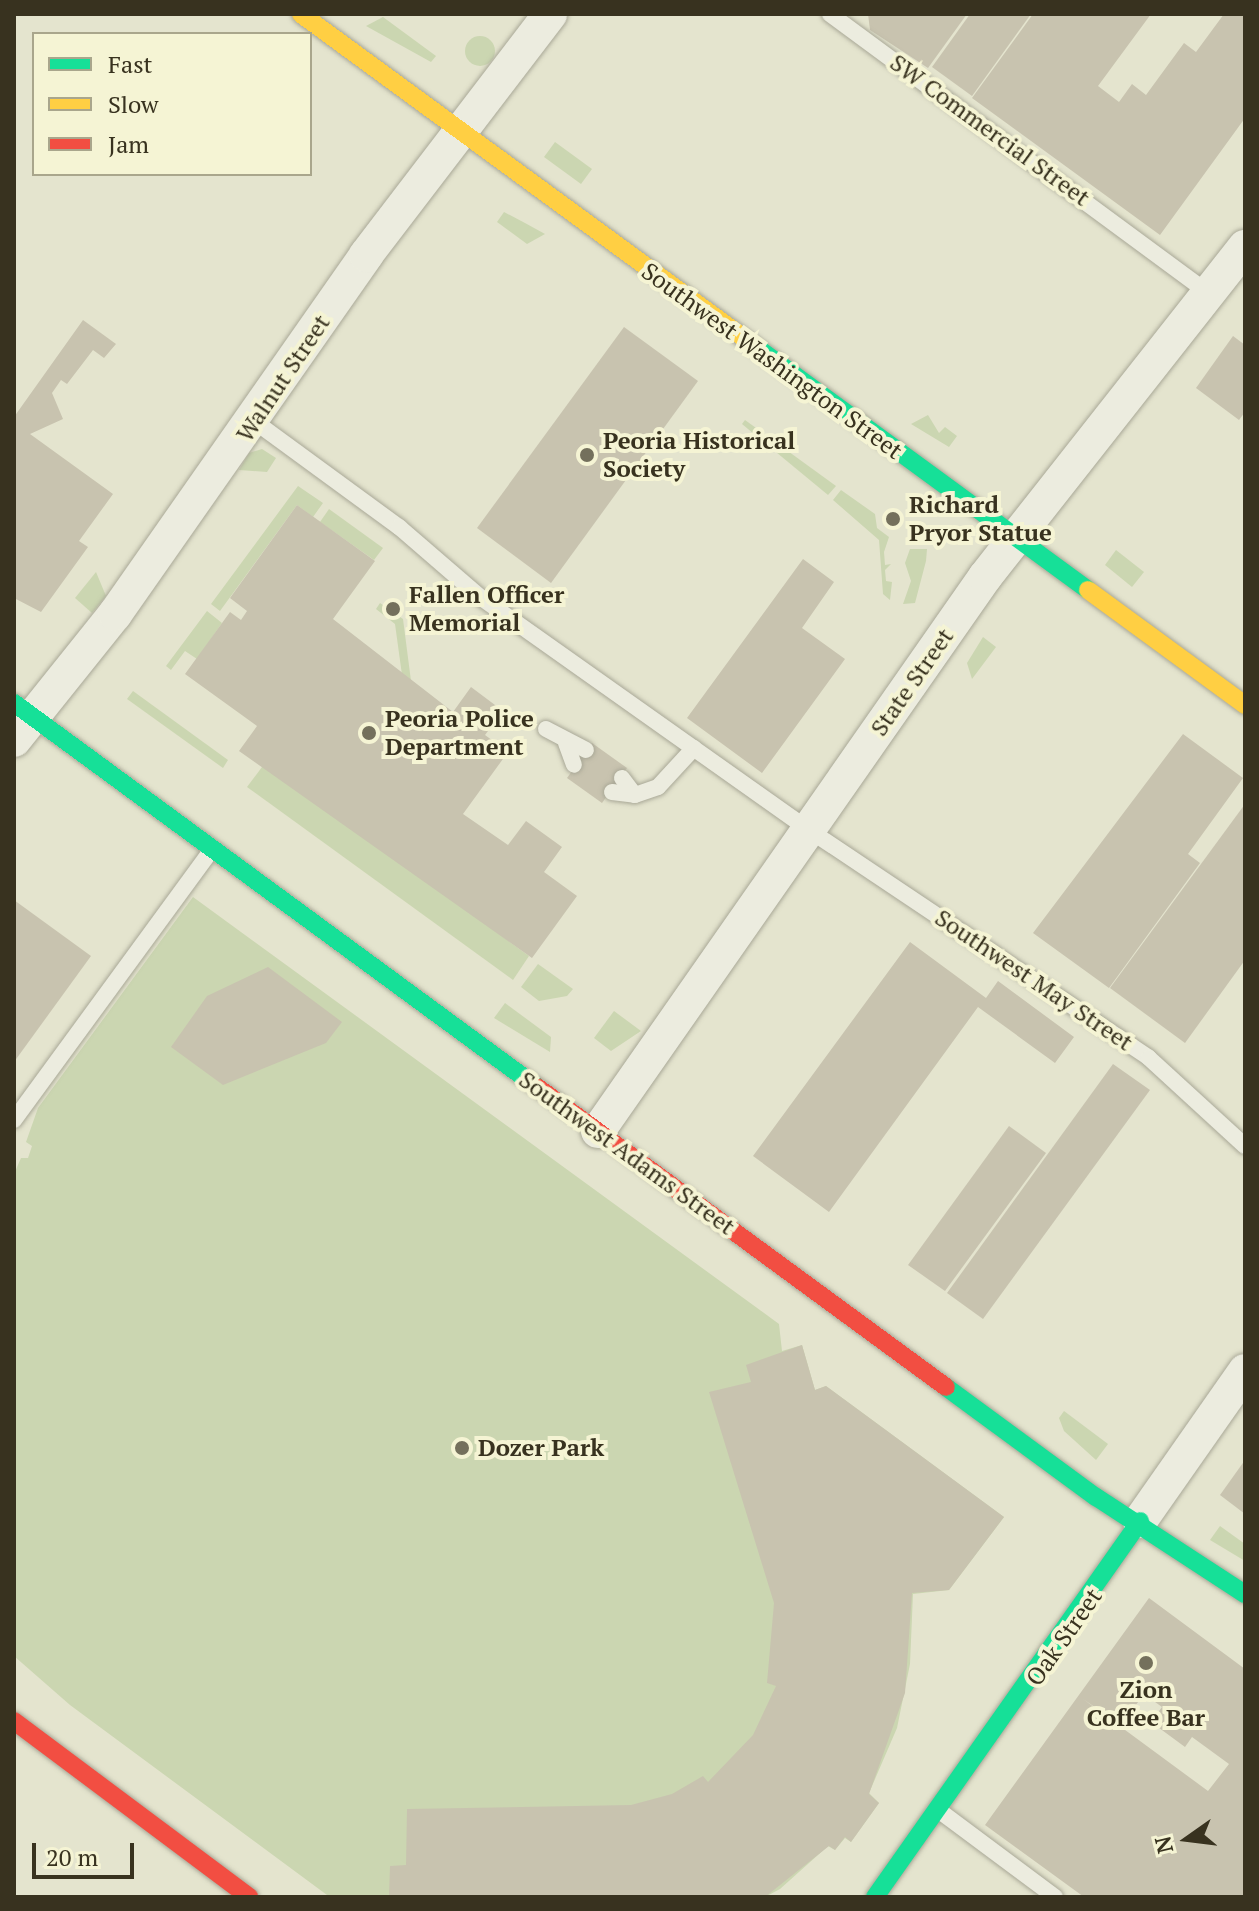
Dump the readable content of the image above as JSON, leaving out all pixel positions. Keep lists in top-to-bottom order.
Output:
{
  "streets": {
    "main road": ["Southwest Washington Street", "Southwest Adams Street", "Oak Street"],
    "street": ["Walnut Street", "State Street"],
    "lane": ["SW Commercial Street", "Southwest May Street"]
  },
  "crossings": [
    ["SW Commercial Street", "State Street"],
    ["Southwest Washington Street", "Walnut Street"],
    ["Southwest Washington Street", "State Street"],
    ["Walnut Street", "Southwest May Street"],
    ["Walnut Street", "Southwest Adams Street"],
    ["State Street", "Southwest May Street"],
    ["State Street", "Southwest Adams Street"],
    ["Southwest Adams Street", "Oak Street"]
  ],
  "places": [
    "Peoria Historical Society",
    "Richard Pryor Statue",
    "Fallen Officer Memorial",
    "Peoria Police Department",
    "Dozer Park",
    "Zion Coffee Bar"
  ],
  "legend": ["Fast", "Slow", "Jam"],
  "scale_bar": "20 m",
  "north": "left"
}
